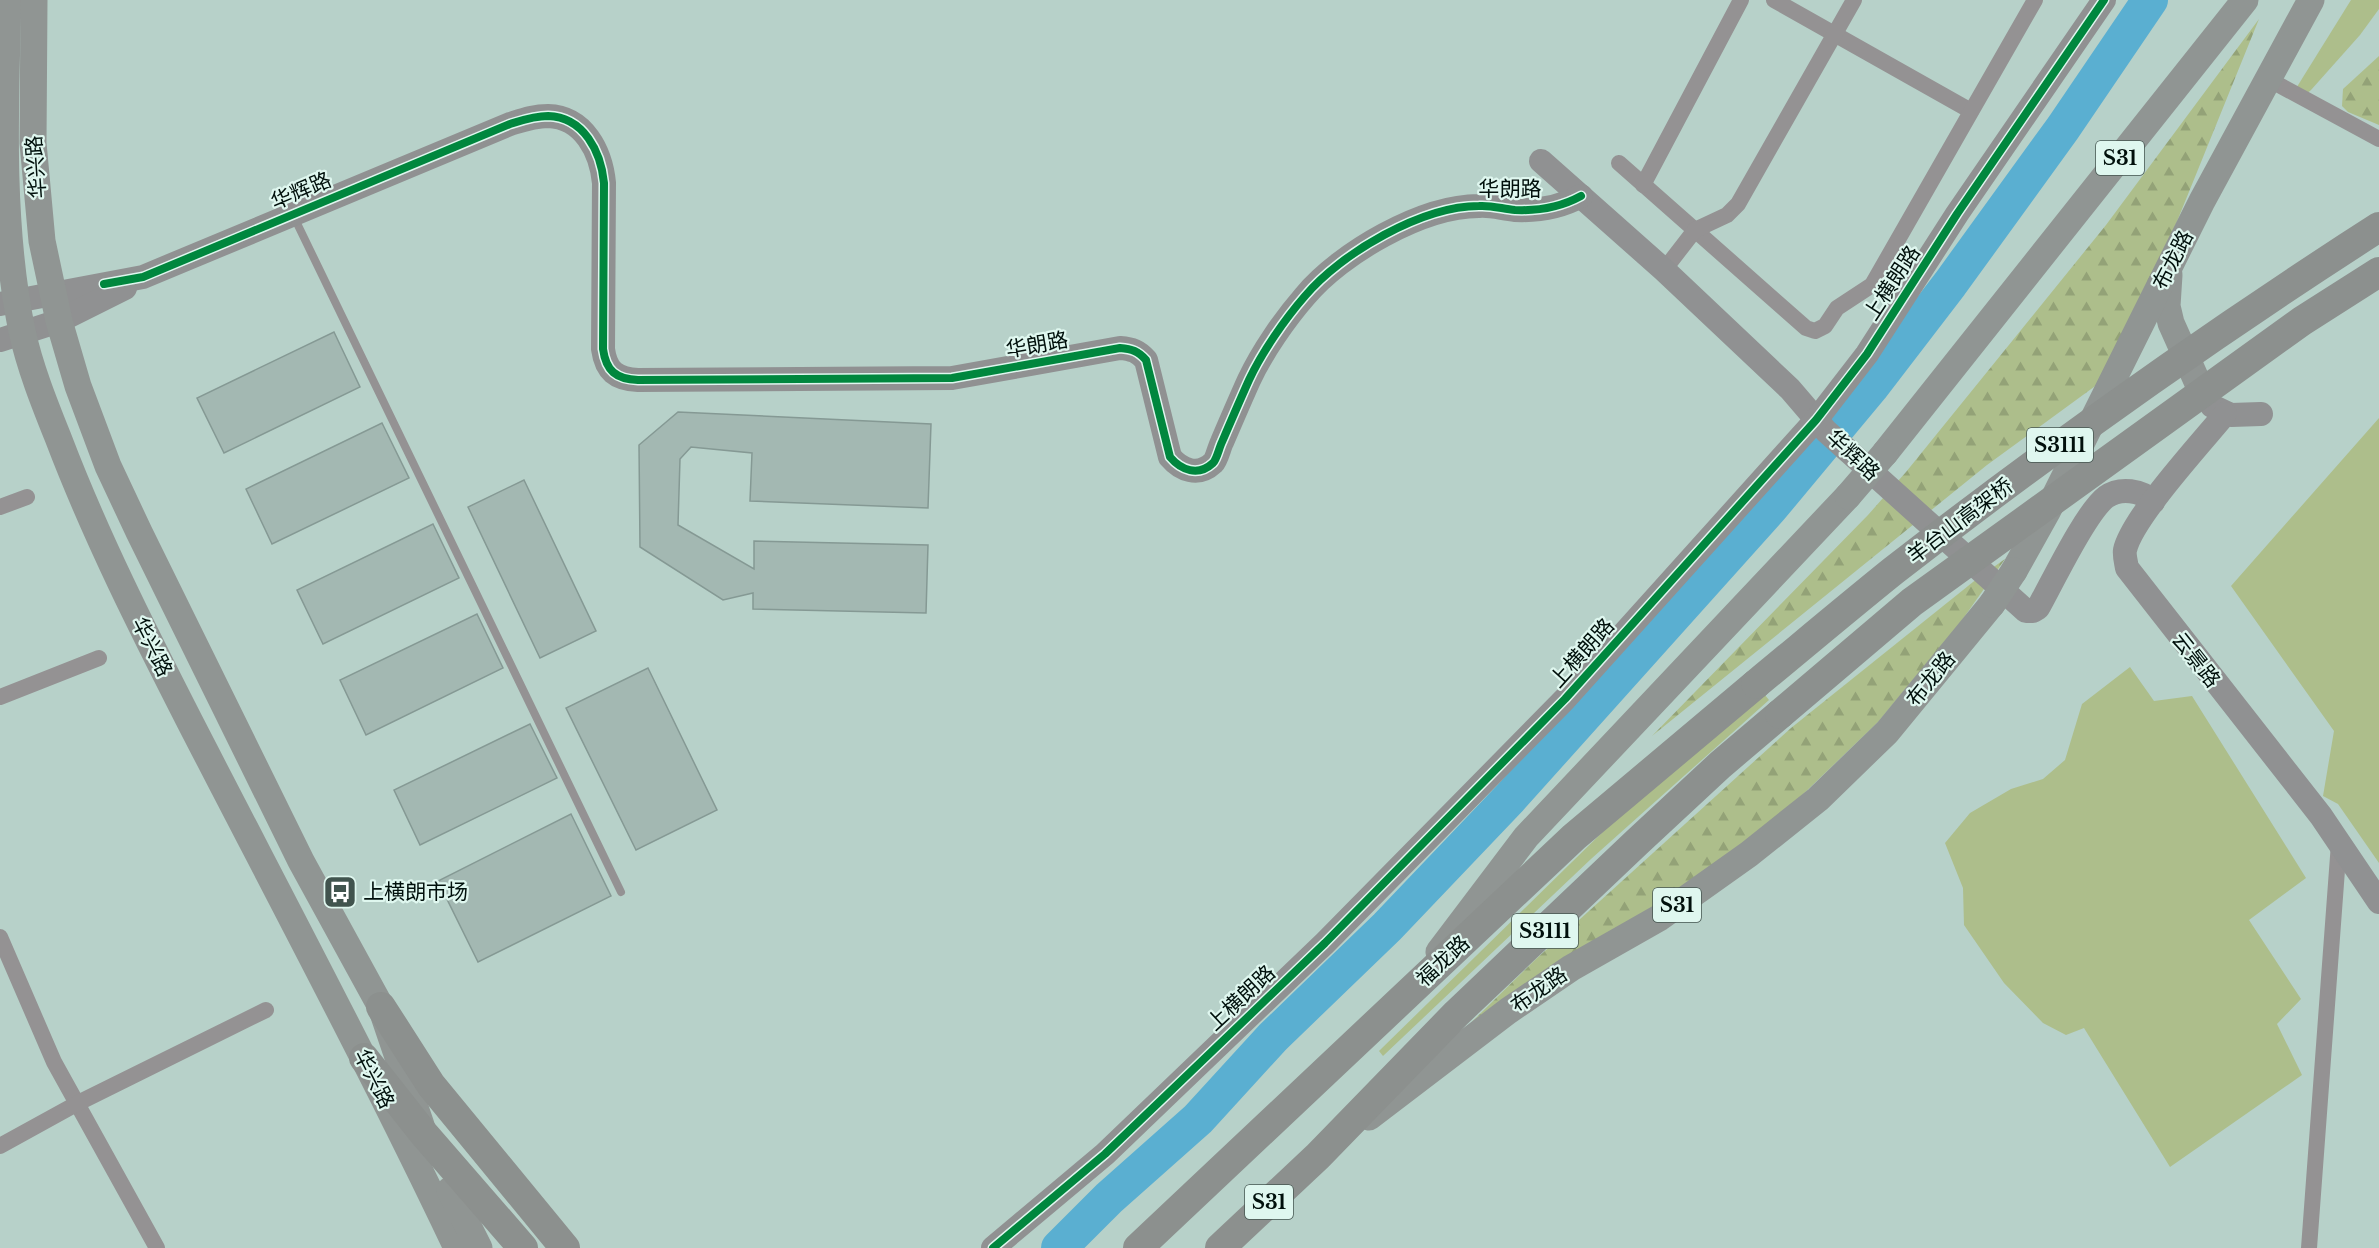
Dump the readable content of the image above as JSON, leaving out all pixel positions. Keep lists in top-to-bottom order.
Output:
{
  "streets": {
    "highway": [
      "S31",
      "S3111",
      "羊台山高架桥",
      "福龙路"
    ],
    "main road": ["华兴路", "布龙路"],
    "street": [
      "华朗路",
      "华辉路",
      "上横朗路",
      "云景路"
    ]
  },
  "crossings": [
    ["S31", "布龙路"],
    ["S31", "羊台山高架桥"],
    ["S31", "福龙路"],
    ["华兴路", "华辉路"],
    ["华朗路", "华辉路"],
    ["华辉路", "上横朗路"],
    ["华辉路", "云景路"],
    ["布龙路", "羊台山高架桥"],
    ["羊台山高架桥", "福龙路"]
  ],
  "places": {
    "bus stop": ["上横朗市场"]
  }
}
